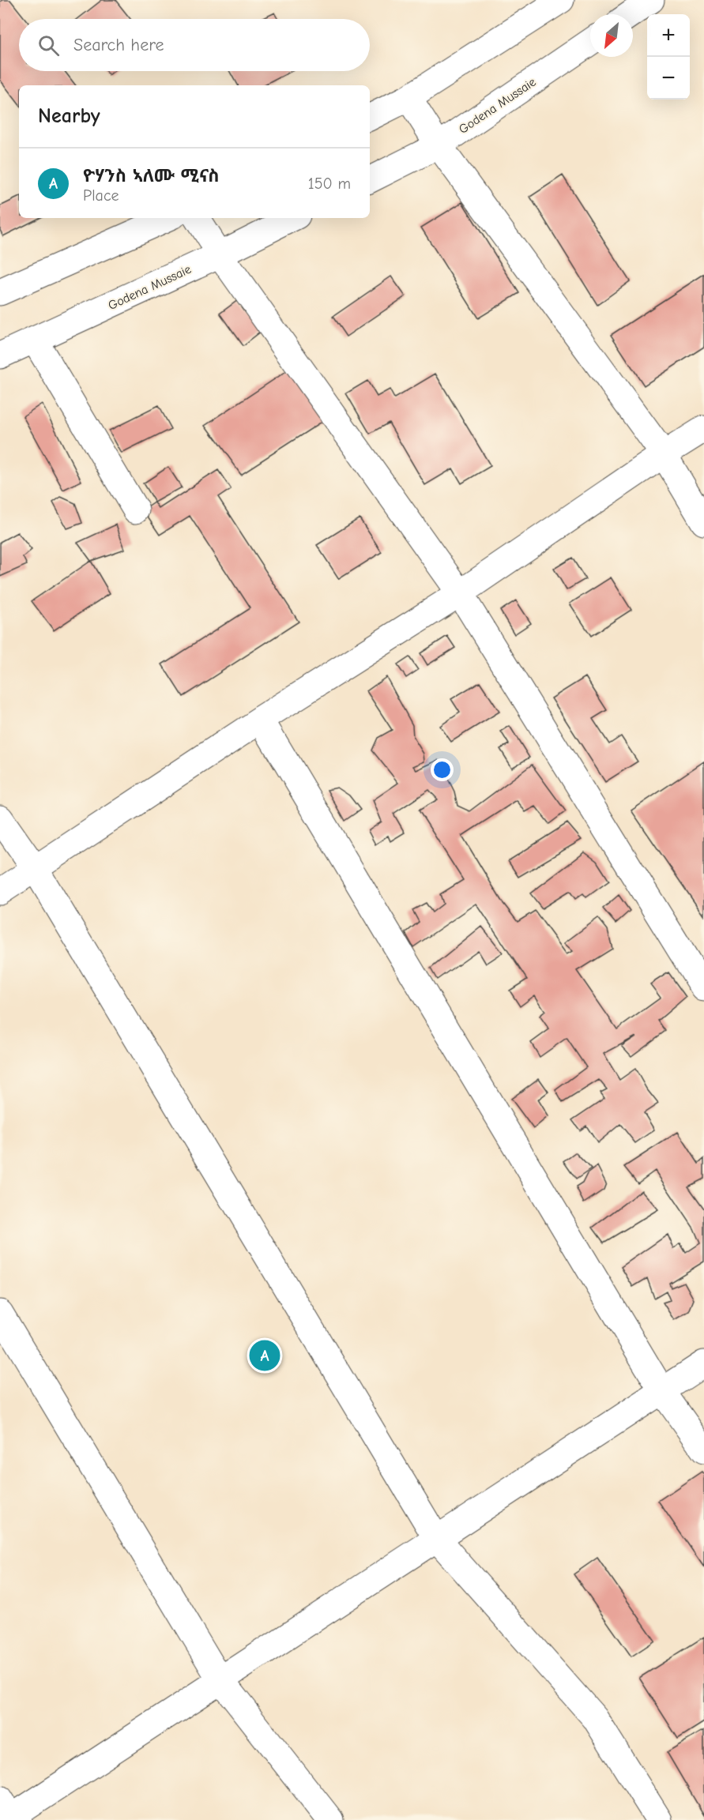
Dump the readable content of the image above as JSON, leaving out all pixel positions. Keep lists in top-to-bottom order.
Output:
{
  "streets": {
    "street": ["Godena Mussaie"]
  },
  "north": "bottom left",
  "page": {
    "map_buttons": ["+", "−"],
    "search": "Search here",
    "heading": "Nearby",
    "list": [
      {
        "mark": "A",
        "name": "ዮሃንስ ኣለሙ ሚናስ",
        "note": "Place",
        "value": "150 m"
      }
    ],
    "pins": "A"
  }
}
